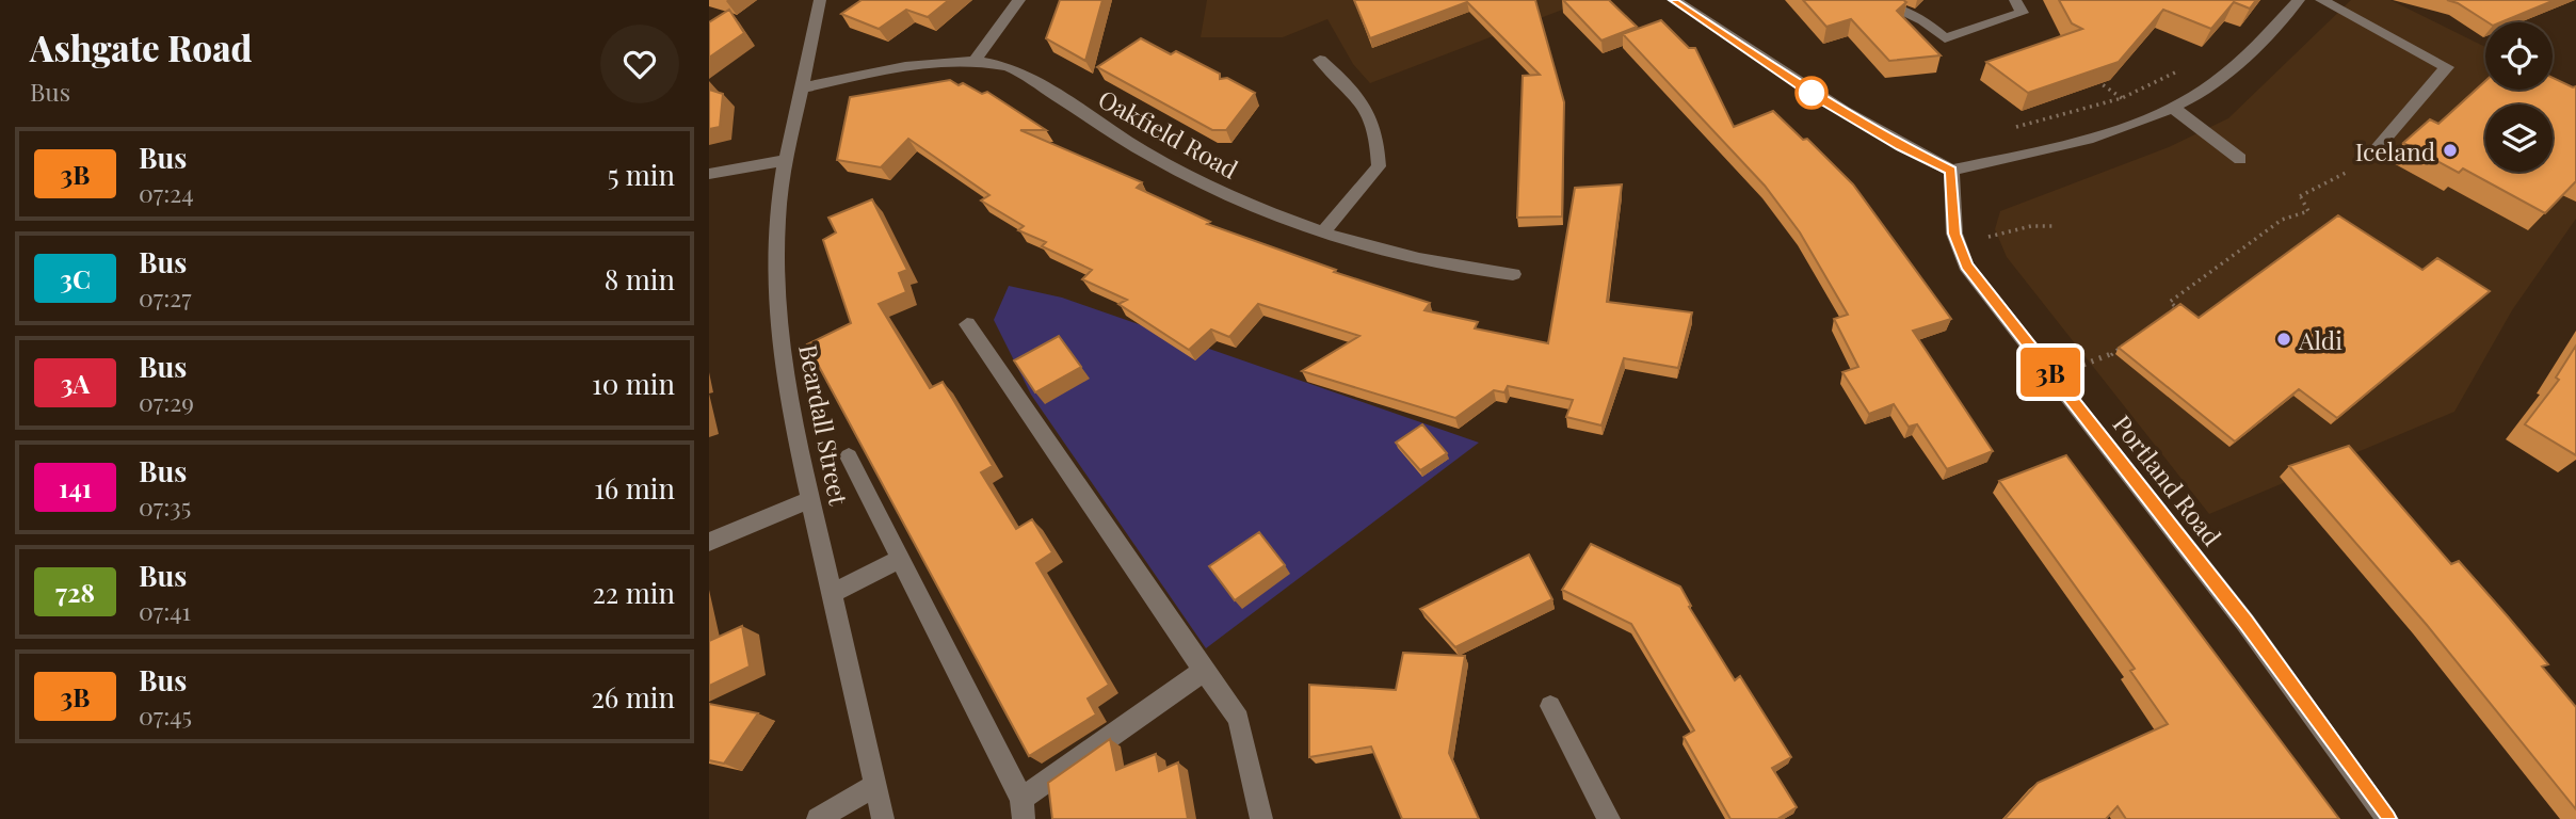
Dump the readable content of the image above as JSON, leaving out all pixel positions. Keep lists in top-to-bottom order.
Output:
{
  "streets": {
    "street": ["Oakfield Road", "Beardall Street", "Portland Road"]
  },
  "crossings": [
    ["Oakfield Road", "Beardall Street"]
  ],
  "places": ["Iceland", "Aldi"],
  "lines": ["bus line 3B"],
  "page": {
    "heading": ["Ashgate Road", "Bus"],
    "on_map": "3B",
    "list": [
      {
        "mark": "3B",
        "name": "Bus",
        "note": "07:24",
        "value": "5 min"
      },
      {
        "mark": "3C",
        "name": "Bus",
        "note": "07:27",
        "value": "8 min"
      },
      {
        "mark": "3A",
        "name": "Bus",
        "note": "07:29",
        "value": "10 min"
      },
      {
        "mark": "141",
        "name": "Bus",
        "note": "07:35",
        "value": "16 min"
      },
      {
        "mark": "728",
        "name": "Bus",
        "note": "07:41",
        "value": "22 min"
      },
      {
        "mark": "3B",
        "name": "Bus",
        "note": "07:45",
        "value": "26 min"
      }
    ]
  }
}
